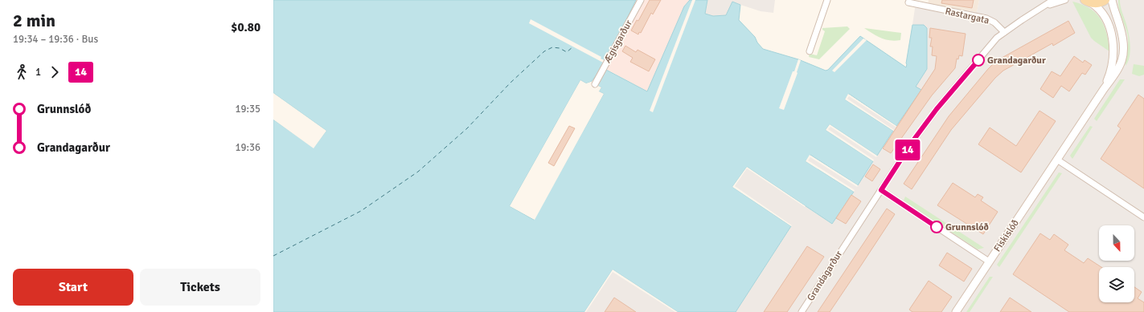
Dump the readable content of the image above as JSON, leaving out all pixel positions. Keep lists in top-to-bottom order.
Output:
{
  "streets": {
    "street": [
      "Rastargata",
      "Ægisgarður",
      "Fiskislóð",
      "Grandagarður"
    ]
  },
  "crossings": [
    ["Rastargata", "Grandagarður"]
  ],
  "places": ["Grandagarður", "Grunnslóð"],
  "lines": ["bus line 14"],
  "north": "bottom",
  "page": {
    "heading": ["2 min", "19:34 – 19:36 · Bus", "$0.80"],
    "on_map": "14",
    "legs": ["1", "14"],
    "list": [
      {
        "name": "Grunnslóð",
        "value": "19:35"
      },
      {
        "name": "Grandagarður",
        "value": "19:36"
      }
    ],
    "buttons": ["Start", "Tickets"]
  }
}
